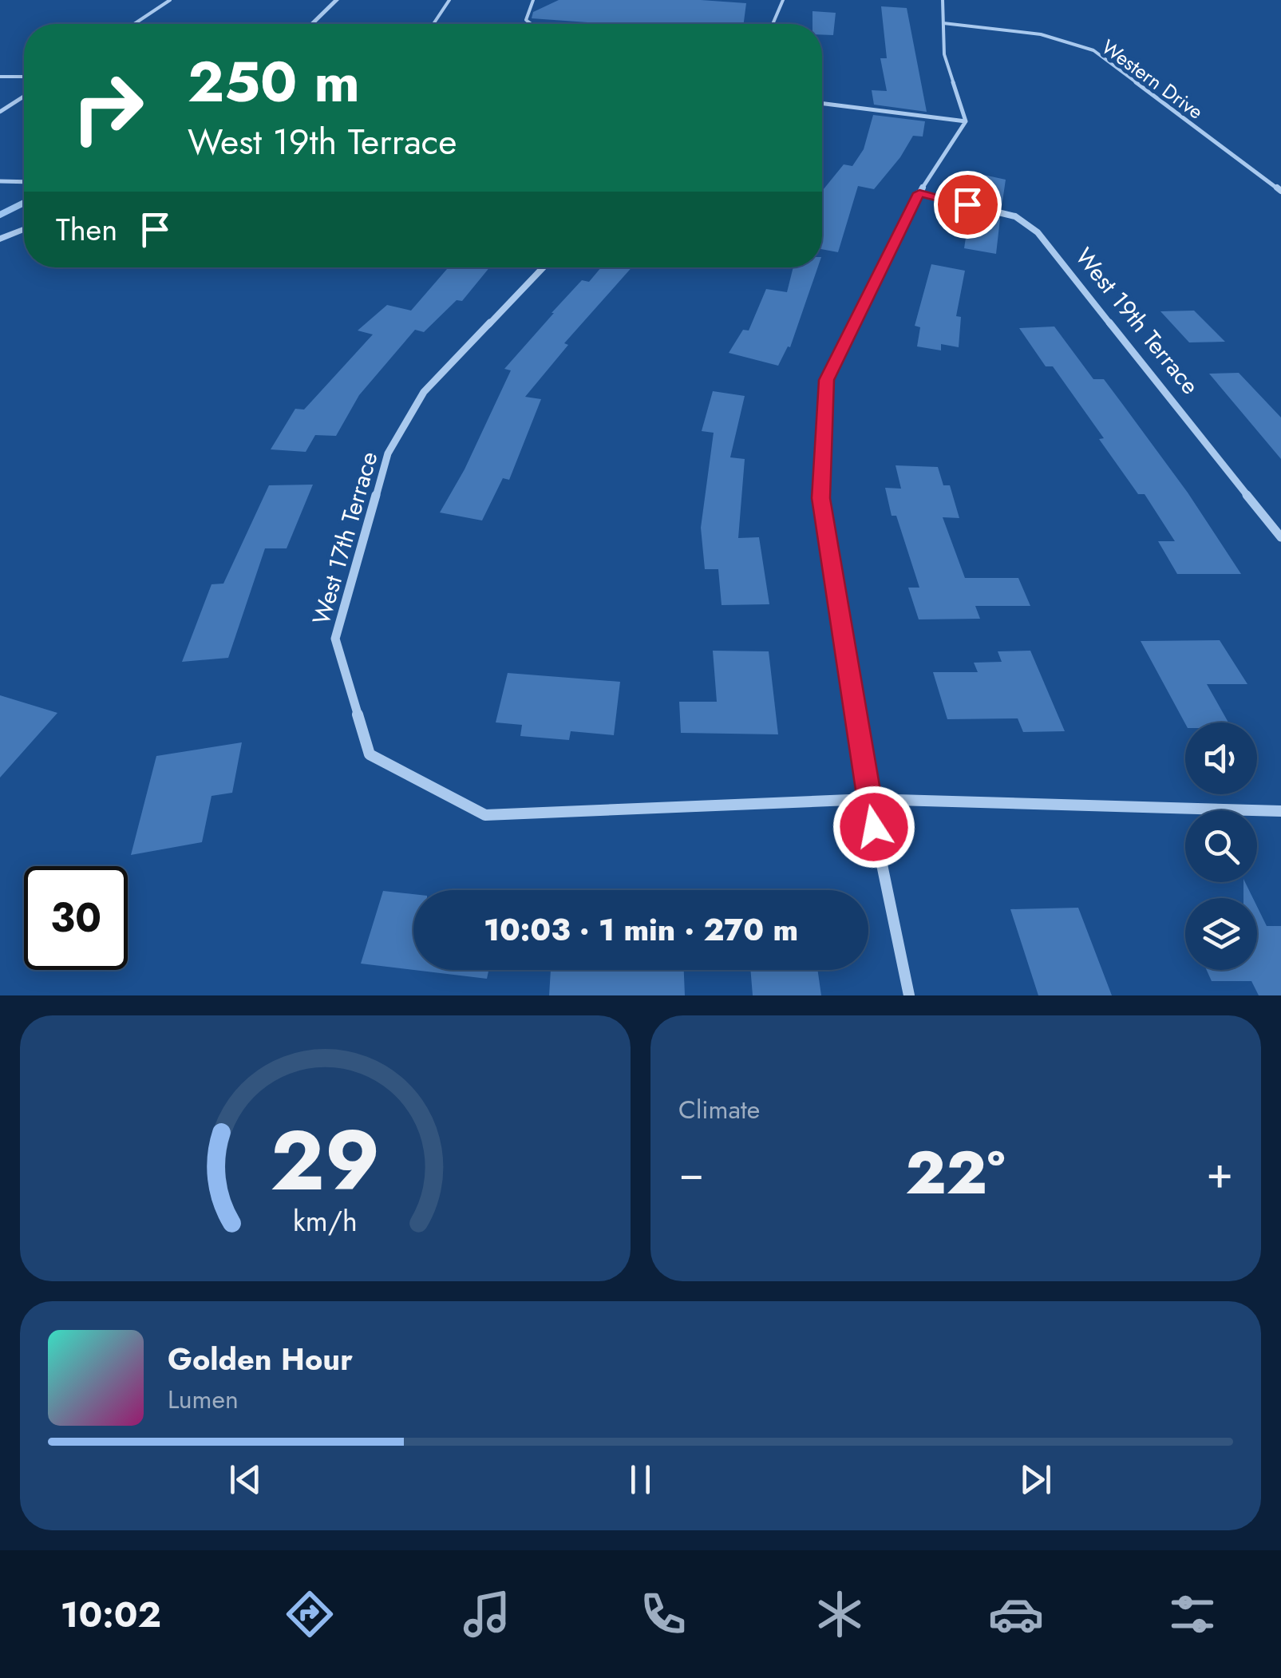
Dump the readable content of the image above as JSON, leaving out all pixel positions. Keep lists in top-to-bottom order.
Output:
{
  "streets": {
    "street": ["Western Drive", "West 19th Terrace", "West 17th Terrace"]
  },
  "page": {
    "turn": ["250 m", "West 19th Terrace"],
    "then": "Then",
    "limit": "30",
    "trip": "10:03 · 1 min · 270 m",
    "tile": "Climate",
    "heat": ["−", "22°", "+"],
    "song": ["Golden Hour", "Lumen"],
    "tabs": "10:02",
    "gauge": ["29", "km/h"]
  }
}
